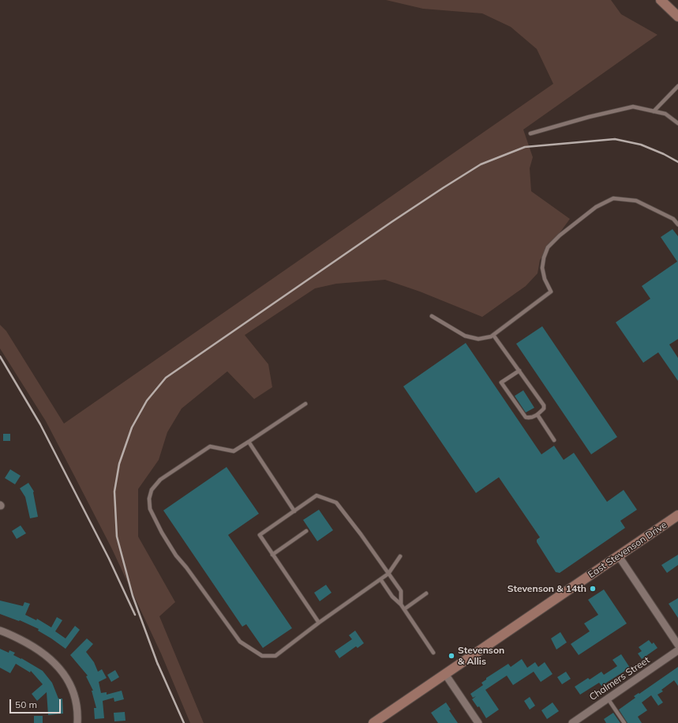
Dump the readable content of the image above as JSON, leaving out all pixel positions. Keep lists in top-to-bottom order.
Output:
{
  "streets": {
    "main road": ["East Stevenson Drive"],
    "street": ["Chalmers Street"]
  },
  "places": ["Stevenson & 14th", "Stevenson & Allis"],
  "scale_bar": "50 m"
}
